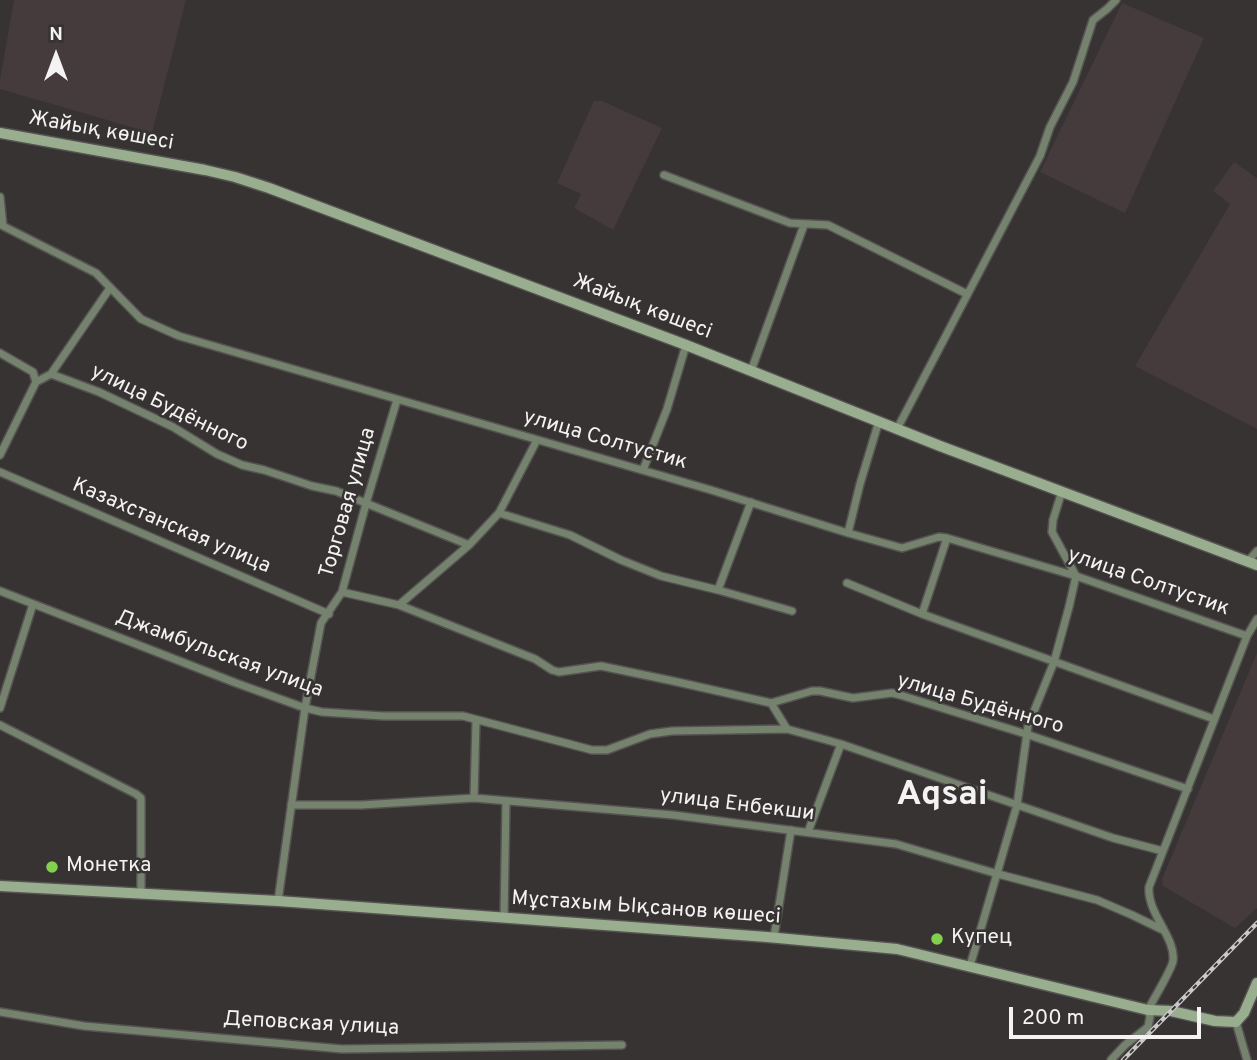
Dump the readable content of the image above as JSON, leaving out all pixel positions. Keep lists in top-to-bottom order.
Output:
{
  "streets": {
    "street": [
      "Жайық көшесі",
      "улица Будённого",
      "улица Солтустик",
      "Торговая улица",
      "Казахстанская улица",
      "Джамбульская улица",
      "улица Енбекши",
      "Мұстахым Ықсанов көшесі",
      "Деповская улица"
    ]
  },
  "crossings": [
    ["улица Будённого", "Торговая улица"],
    ["улица Солтустик", "Торговая улица"],
    ["Торговая улица", "Казахстанская улица"],
    ["Торговая улица", "Джамбульская улица"],
    ["Торговая улица", "улица Енбекши"],
    ["Торговая улица", "Мұстахым Ықсанов көшесі"]
  ],
  "districts": ["Aqsai"],
  "places": ["Монетка", "Купец"],
  "scale_bar": "200 m",
  "north": "top"
}
